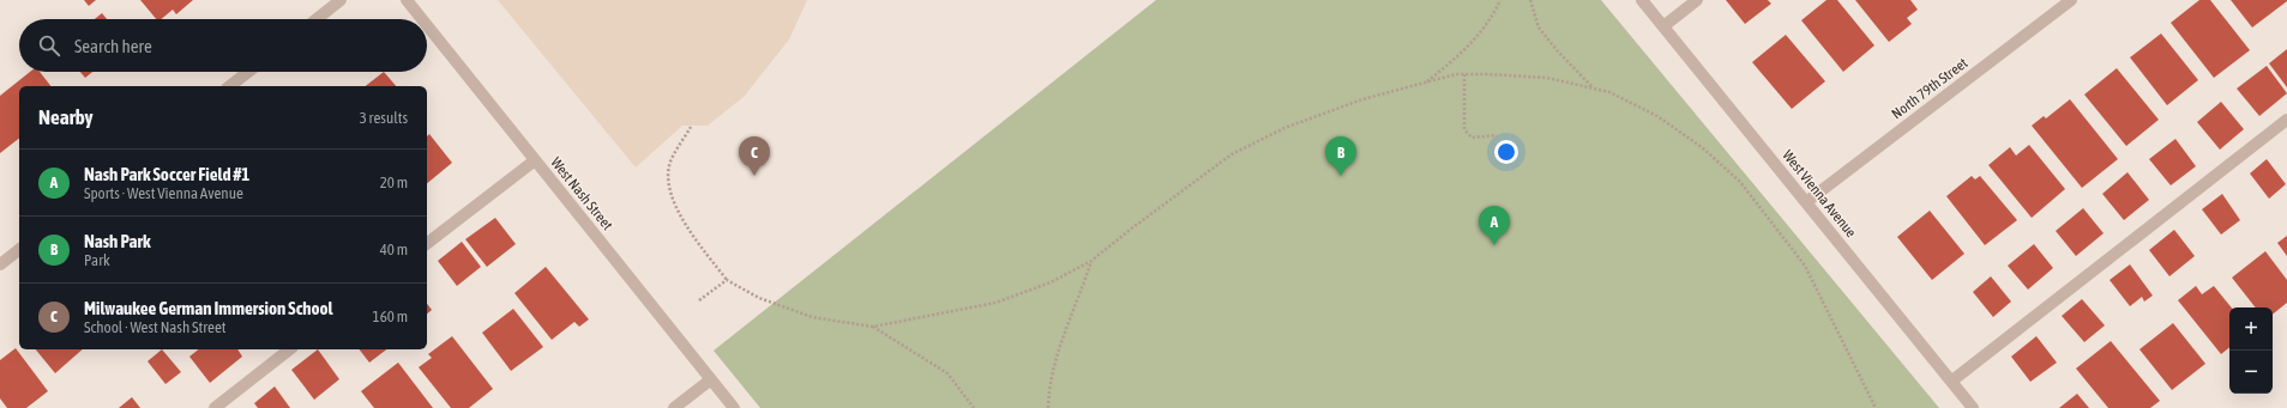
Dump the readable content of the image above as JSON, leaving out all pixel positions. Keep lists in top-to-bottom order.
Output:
{
  "streets": {
    "street": ["North 79th Street", "West Nash Street", "West Vienna Avenue"]
  },
  "crossings": [
    ["North 79th Street", "West Vienna Avenue"]
  ],
  "page": {
    "search": "Search here",
    "heading": ["Nearby", "3 results"],
    "pins": ["B", "C", "A"],
    "list": [
      {
        "mark": "A",
        "name": "Nash Park Soccer Field #1",
        "note": "Sports · West Vienna Avenue",
        "value": "20 m"
      },
      {
        "mark": "B",
        "name": "Nash Park",
        "note": "Park",
        "value": "40 m"
      },
      {
        "mark": "C",
        "name": "Milwaukee German Immersion School",
        "note": "School · West Nash Street",
        "value": "160 m"
      }
    ],
    "map_buttons": ["+", "−"]
  }
}
